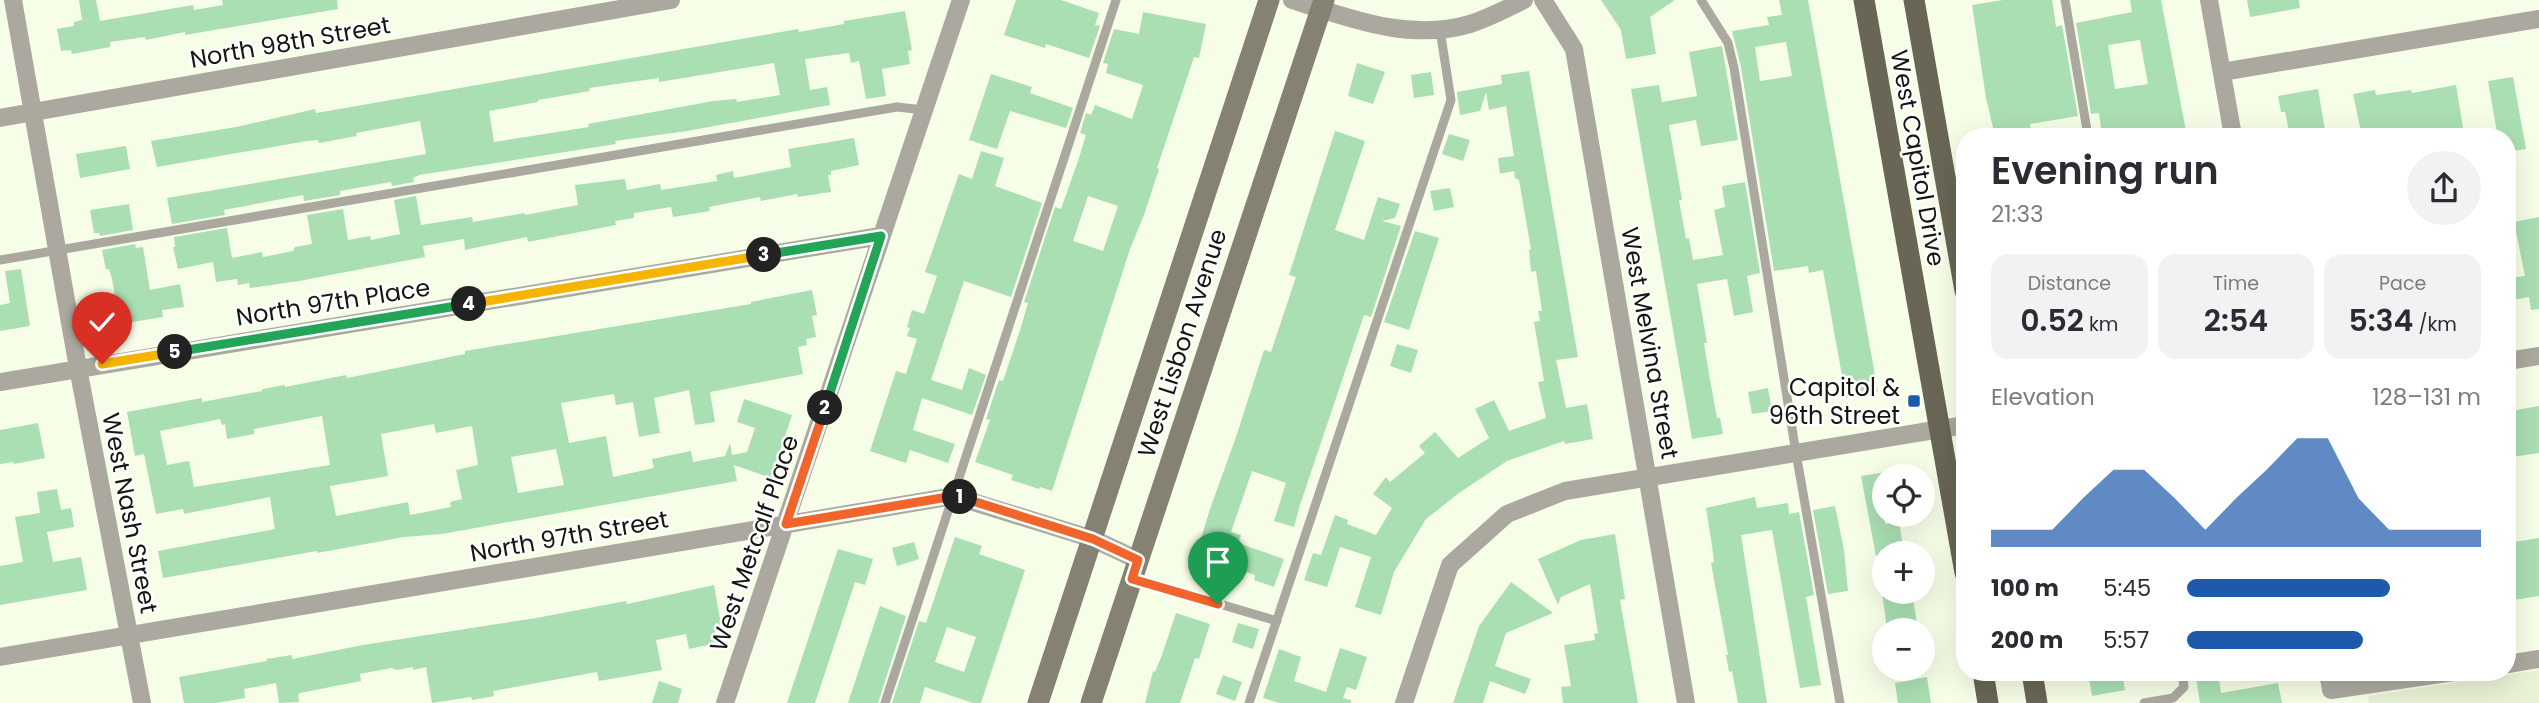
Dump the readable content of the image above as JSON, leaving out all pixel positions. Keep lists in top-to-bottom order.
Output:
{
  "streets": {
    "main road": ["West Capitol Drive", "West Lisbon Avenue"],
    "street": [
      "North 98th Street",
      "North 97th Place",
      "West Melvina Street",
      "West Nash Street",
      "North 97th Street",
      "West Metcalf Place"
    ]
  },
  "crossings": [
    ["North 98th Street", "West Nash Street"],
    ["North 97th Place", "West Nash Street"],
    ["North 97th Place", "West Metcalf Place"],
    ["West Lisbon Avenue", "North 97th Street"],
    ["West Nash Street", "North 97th Street"],
    ["North 97th Street", "West Metcalf Place"]
  ],
  "places": {
    "transit": ["Capitol & 96th Street"]
  },
  "page": {
    "heading": ["Evening run", "21:33"],
    "pins": [
      "3",
      "4",
      "5",
      "2",
      "1"
    ],
    "stats": [
      ["Distance", "0.52 km"],
      ["Time", "2:54"],
      ["Pace", "5:34 /km"]
    ],
    "chart": ["Elevation", "128–131 m"],
    "map_buttons": ["+", "−"],
    "list": [
      {
        "name": "100 m",
        "note": "5:45"
      },
      {
        "name": "200 m",
        "note": "5:57"
      }
    ]
  }
}
